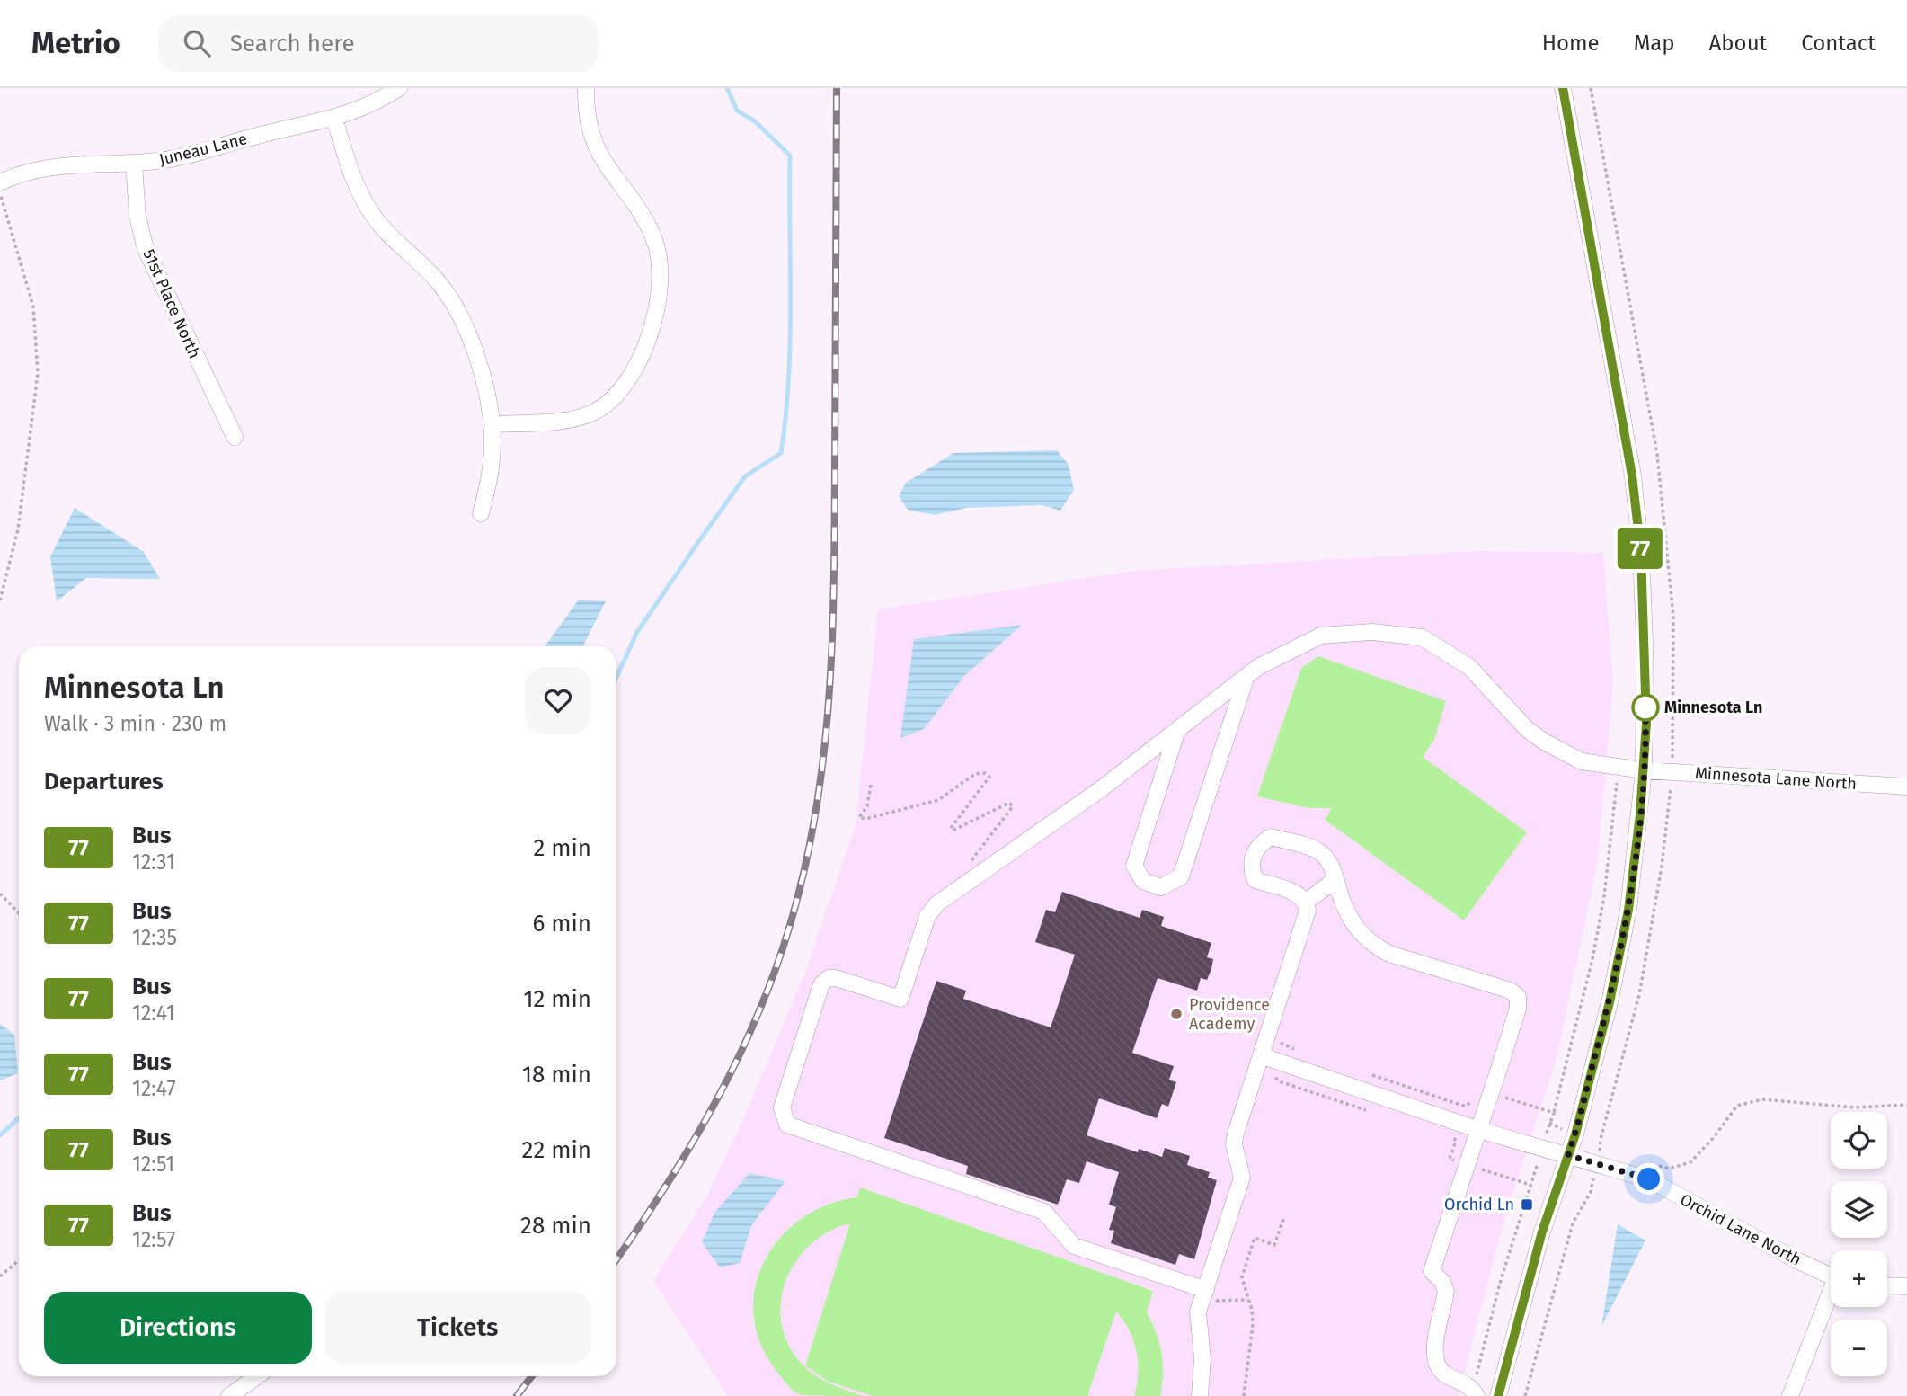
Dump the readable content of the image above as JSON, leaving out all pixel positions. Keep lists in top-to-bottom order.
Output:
{
  "streets": {
    "street": [
      "Juneau Lane",
      "51st Place North",
      "Minnesota Lane North",
      "Orchid Lane North"
    ]
  },
  "crossings": [
    ["Juneau Lane", "51st Place North"]
  ],
  "places": {
    "other": ["Minnesota Ln", "Providence Academy"],
    "transit": ["Orchid Ln"]
  },
  "lines": ["bus line 77"],
  "page": {
    "header": "Metrio",
    "search": "Search here",
    "nav": [
      "Home",
      "Map",
      "About",
      "Contact"
    ],
    "on_map": "77",
    "heading": [
      ["Minnesota Ln", "Walk · 3 min · 230 m"],
      "Departures"
    ],
    "list": [
      {
        "mark": "77",
        "name": "Bus",
        "note": "12:31",
        "value": "2 min"
      },
      {
        "mark": "77",
        "name": "Bus",
        "note": "12:35",
        "value": "6 min"
      },
      {
        "mark": "77",
        "name": "Bus",
        "note": "12:41",
        "value": "12 min"
      },
      {
        "mark": "77",
        "name": "Bus",
        "note": "12:47",
        "value": "18 min"
      },
      {
        "mark": "77",
        "name": "Bus",
        "note": "12:51",
        "value": "22 min"
      },
      {
        "mark": "77",
        "name": "Bus",
        "note": "12:57",
        "value": "28 min"
      }
    ],
    "map_buttons": ["+", "−"],
    "buttons": ["Directions", "Tickets"]
  }
}
